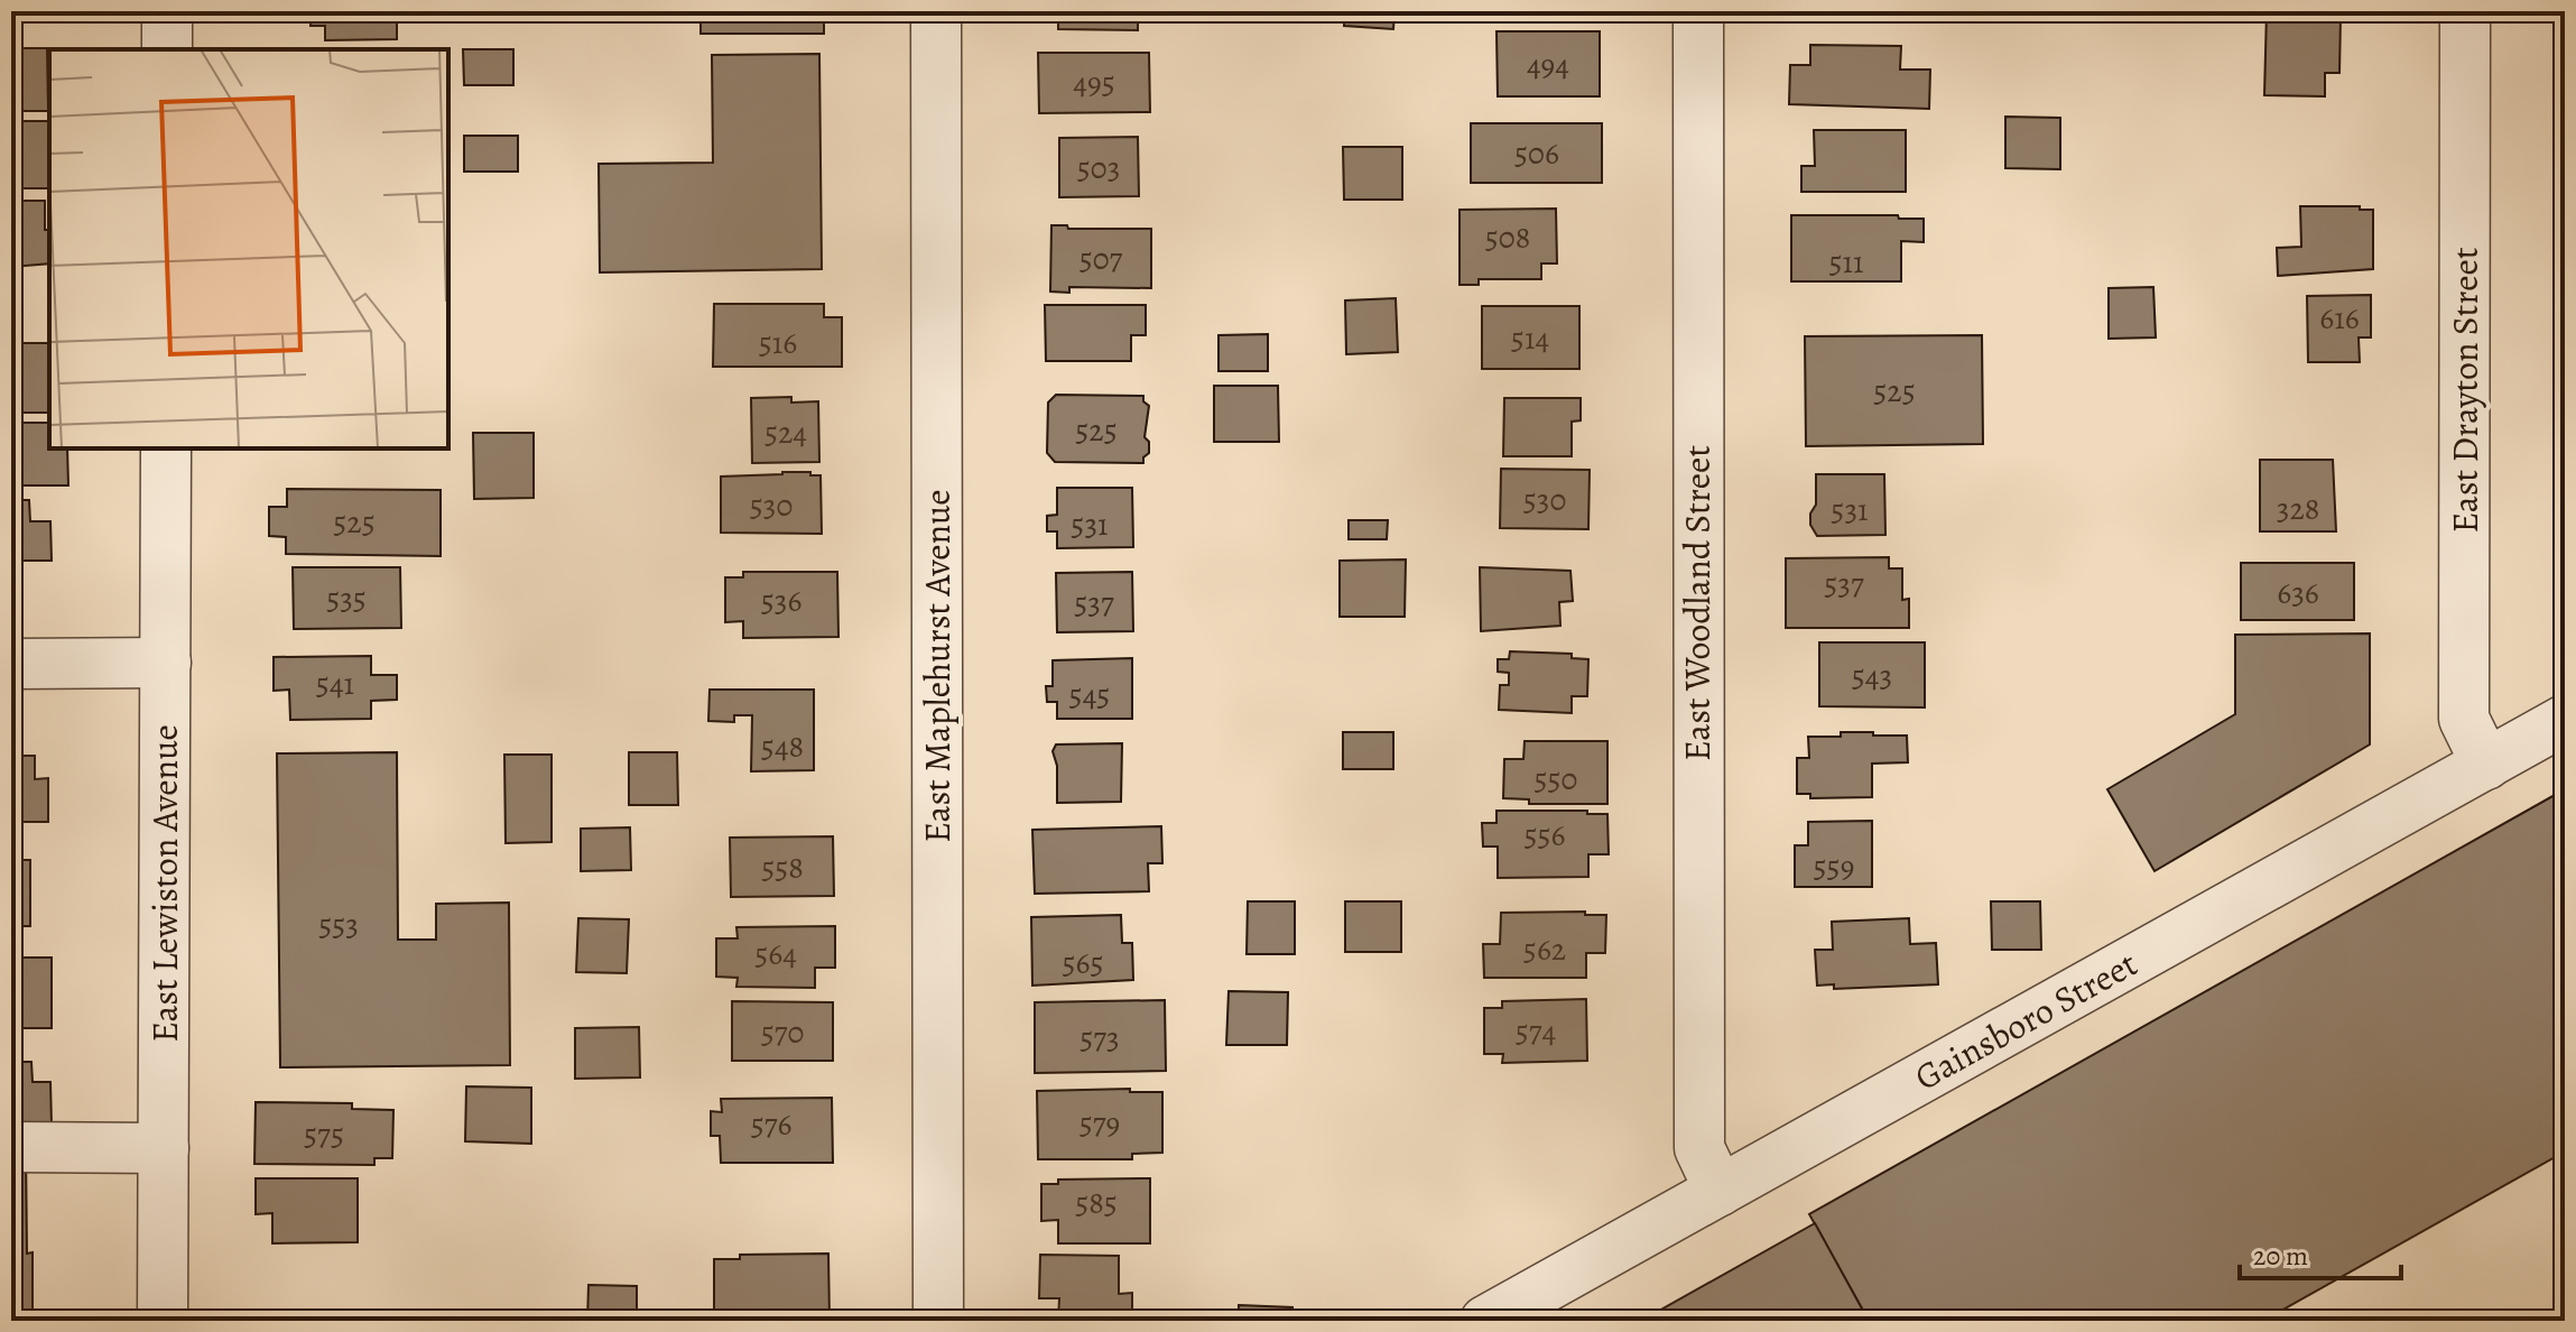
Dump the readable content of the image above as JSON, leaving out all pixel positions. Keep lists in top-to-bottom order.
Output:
{
  "streets": {
    "street": [
      "East Drayton Street",
      "East Woodland Street",
      "East Maplehurst Avenue",
      "East Lewiston Avenue",
      "Gainsboro Street"
    ]
  },
  "crossings": [
    ["East Drayton Street", "Gainsboro Street"],
    ["East Woodland Street", "Gainsboro Street"]
  ],
  "house_numbers": [
    "494",
    "495",
    "506",
    "503",
    "508",
    "507",
    "511",
    "616",
    "514",
    "516",
    "525",
    "525",
    "524",
    "530",
    "530",
    "328",
    "531",
    "525",
    "531",
    "537",
    "636",
    "535",
    "536",
    "537",
    "543",
    "541",
    "545",
    "548",
    "550",
    "556",
    "559",
    "558",
    "553",
    "562",
    "564",
    "565",
    "574",
    "570",
    "573",
    "579",
    "576",
    "575",
    "585"
  ],
  "scale_bar": "20 m"
}
